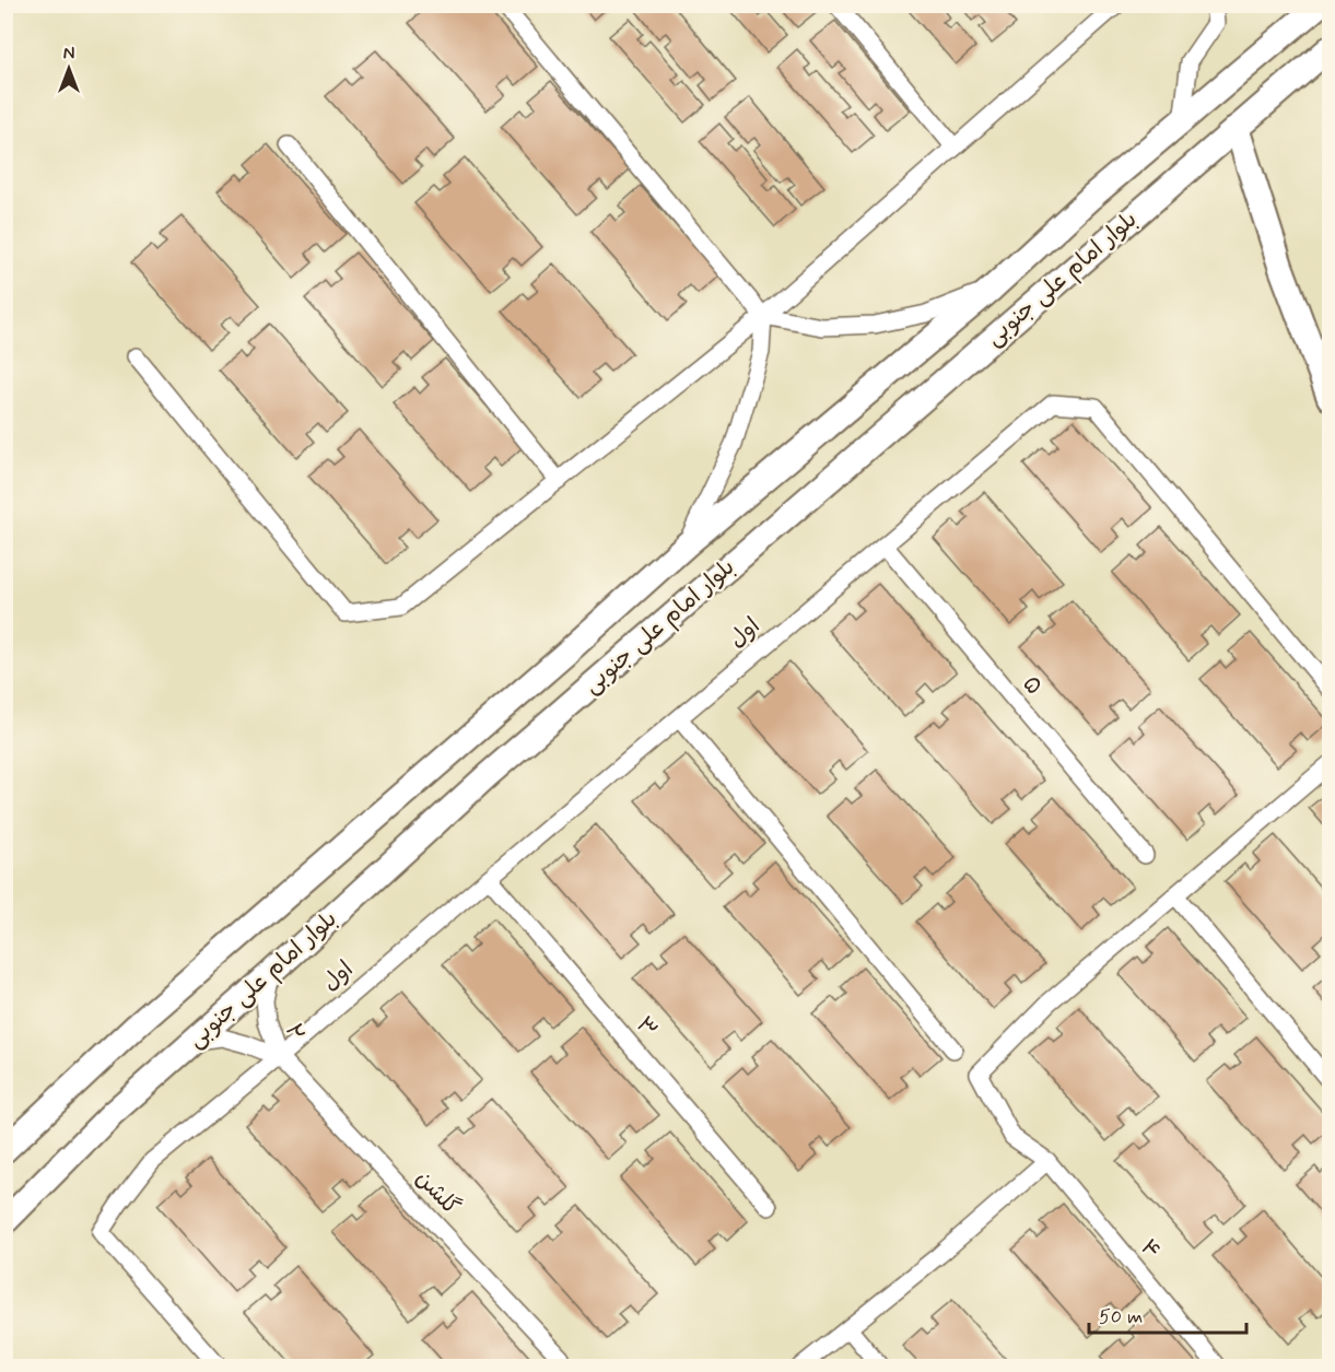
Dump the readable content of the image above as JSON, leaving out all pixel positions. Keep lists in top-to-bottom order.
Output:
{
  "streets": {
    "main road": ["بلوار امام علی جنوبی"],
    "street": [
      "اول",
      "۵",
      "۳",
      "۲",
      "گلشن",
      "۴"
    ]
  },
  "crossings": [
    ["بلوار امام علی جنوبی", "۲"],
    ["اول", "۵"],
    ["اول", "۳"],
    ["اول", "۲"],
    ["اول", "گلشن"],
    ["۲", "گلشن"]
  ],
  "scale_bar": "50 m",
  "north": "top"
}
